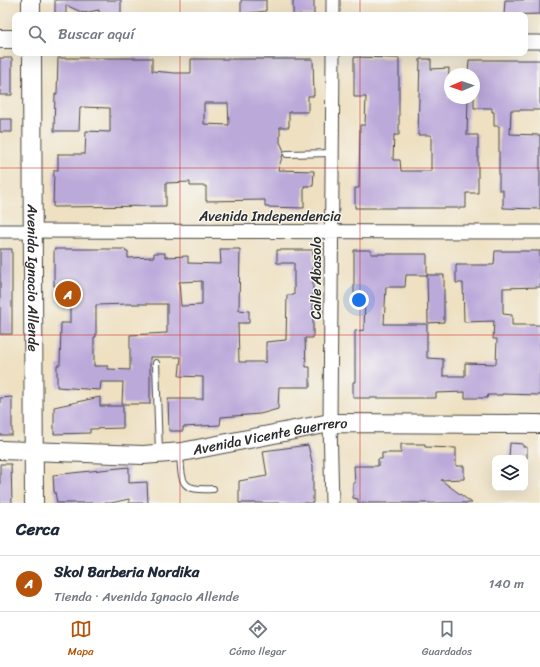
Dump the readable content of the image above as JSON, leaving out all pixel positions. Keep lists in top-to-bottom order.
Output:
{
  "streets": {
    "street": [
      "Avenida Independencia",
      "Avenida Ignacio Allende",
      "Calle Abasolo",
      "Avenida Vicente Guerrero"
    ]
  },
  "crossings": [
    ["Avenida Independencia", "Avenida Ignacio Allende"],
    ["Avenida Independencia", "Calle Abasolo"],
    ["Avenida Ignacio Allende", "Avenida Vicente Guerrero"],
    ["Calle Abasolo", "Avenida Vicente Guerrero"]
  ],
  "north": "left",
  "page": {
    "search": "Buscar aquí",
    "pins": "A",
    "heading": "Cerca",
    "list": [
      {
        "mark": "A",
        "name": "Skol Barberia Nordika",
        "note": "Tienda · Avenida Ignacio Allende",
        "value": "140 m"
      }
    ],
    "nav": ["Mapa", "Cómo llegar", "Guardados"]
  }
}
